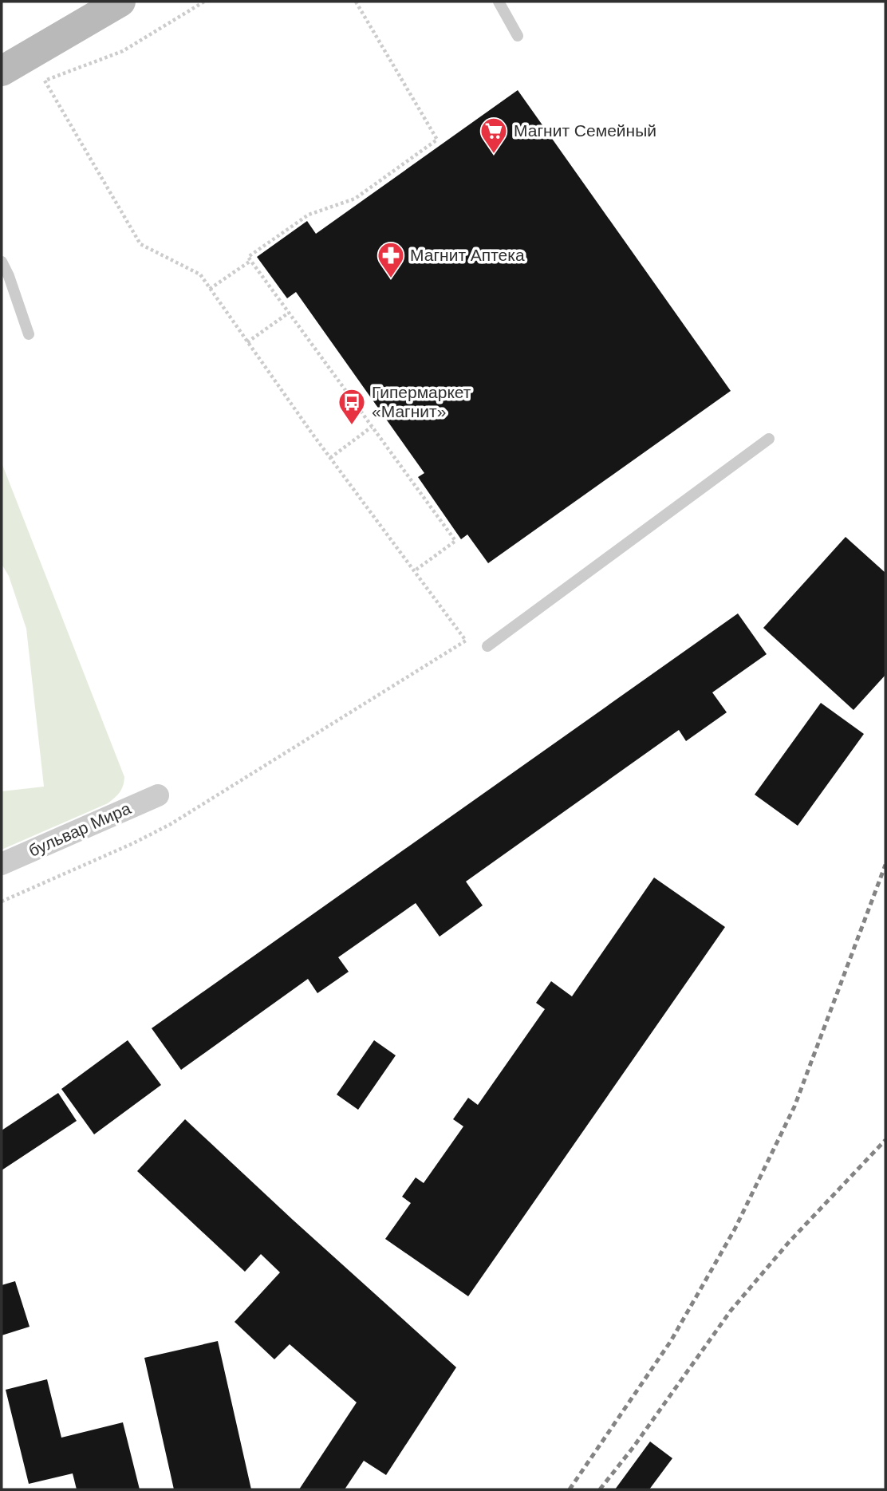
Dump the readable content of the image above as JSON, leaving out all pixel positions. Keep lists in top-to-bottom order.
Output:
{
  "streets": {
    "street": ["бульвар Мира"]
  },
  "places": {
    "supermarket": ["Магнит Семейный"],
    "pharmacy": ["Магнит Аптека"],
    "bus stop": ["Гипермаркет «Магнит»"]
  }
}
